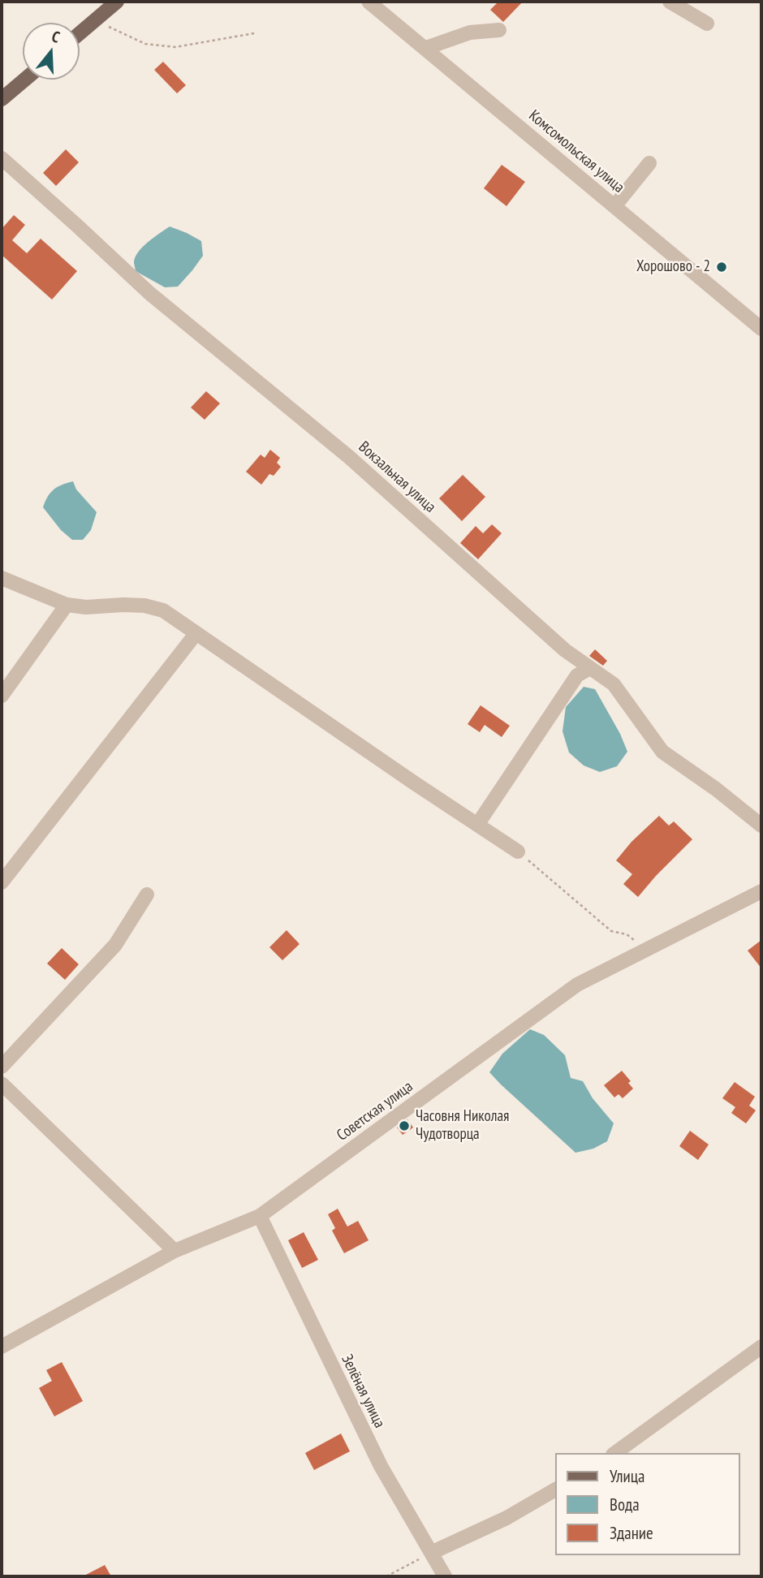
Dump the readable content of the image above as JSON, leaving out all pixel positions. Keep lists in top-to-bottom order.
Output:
{
  "streets": {
    "street": [
      "Комсомольская улица",
      "Вокзальная улица",
      "Советская улица",
      "Зелёная улица"
    ]
  },
  "crossings": [
    ["Советская улица", "Зелёная улица"]
  ],
  "places": ["Хорошово - 2", "Часовня Николая Чудотворца"],
  "legend": ["Улица", "Вода", "Здание"],
  "north": "top"
}
